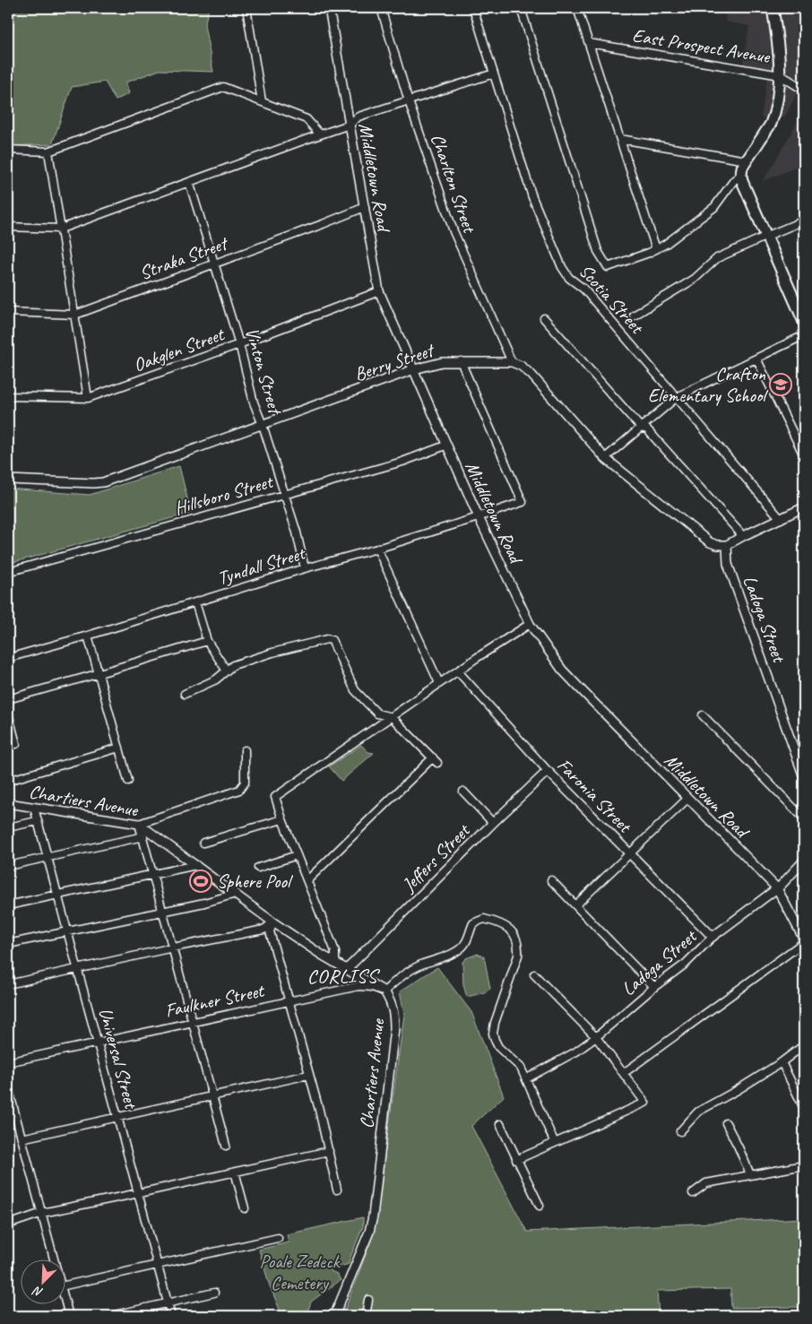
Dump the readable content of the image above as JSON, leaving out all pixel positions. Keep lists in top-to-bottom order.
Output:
{
  "streets": {
    "street": [
      "East Prospect Avenue",
      "Middletown Road",
      "Charlton Street",
      "Straka Street",
      "Scotia Street",
      "Oakglen Street",
      "Berry Street",
      "Vinton Street",
      "Hillsboro Street",
      "Tyndall Street",
      "Ladoga Street",
      "Faronia Street",
      "Chartiers Avenue",
      "Jeffers Street",
      "Faulkner Street",
      "Universal Street"
    ]
  },
  "crossings": [
    ["Middletown Road", "Straka Street"],
    ["Middletown Road", "Oakglen Street"],
    ["Middletown Road", "Berry Street"],
    ["Middletown Road", "Hillsboro Street"],
    ["Middletown Road", "Tyndall Street"],
    ["Middletown Road", "Ladoga Street"],
    ["Charlton Street", "Berry Street"],
    ["Straka Street", "Vinton Street"],
    ["Oakglen Street", "Vinton Street"],
    ["Berry Street", "Vinton Street"],
    ["Berry Street", "Tyndall Street"],
    ["Berry Street", "Ladoga Street"],
    ["Vinton Street", "Hillsboro Street"],
    ["Vinton Street", "Tyndall Street"],
    ["Ladoga Street", "Faronia Street"],
    ["Faronia Street", "Jeffers Street"],
    ["Chartiers Avenue", "Jeffers Street"],
    ["Chartiers Avenue", "Faulkner Street"],
    ["Chartiers Avenue", "Universal Street"],
    ["Faulkner Street", "Universal Street"]
  ],
  "districts": ["CORLISS"],
  "parks": ["Poale Zedeck Cemetery"],
  "places": {
    "school or university": ["Crafton Elementary School"],
    "sports": ["Sphere Pool"]
  },
  "north": "bottom left"
}
